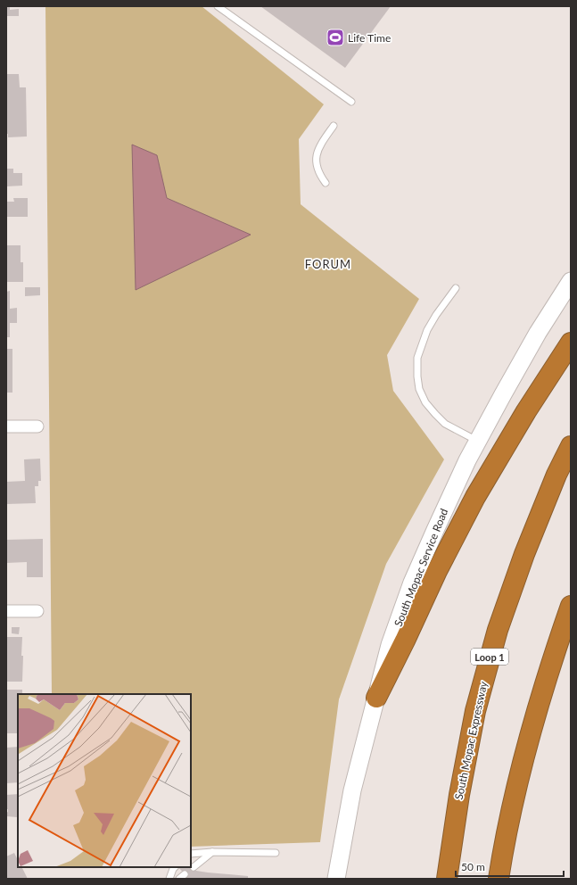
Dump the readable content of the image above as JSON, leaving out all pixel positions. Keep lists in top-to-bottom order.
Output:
{
  "streets": {
    "highway": ["Loop 1", "South Mopac Expressway"],
    "street": ["South Mopac Service Road"]
  },
  "districts": ["FORUM"],
  "places": {
    "sports": ["Life Time"]
  },
  "scale_bar": "50 m"
}
